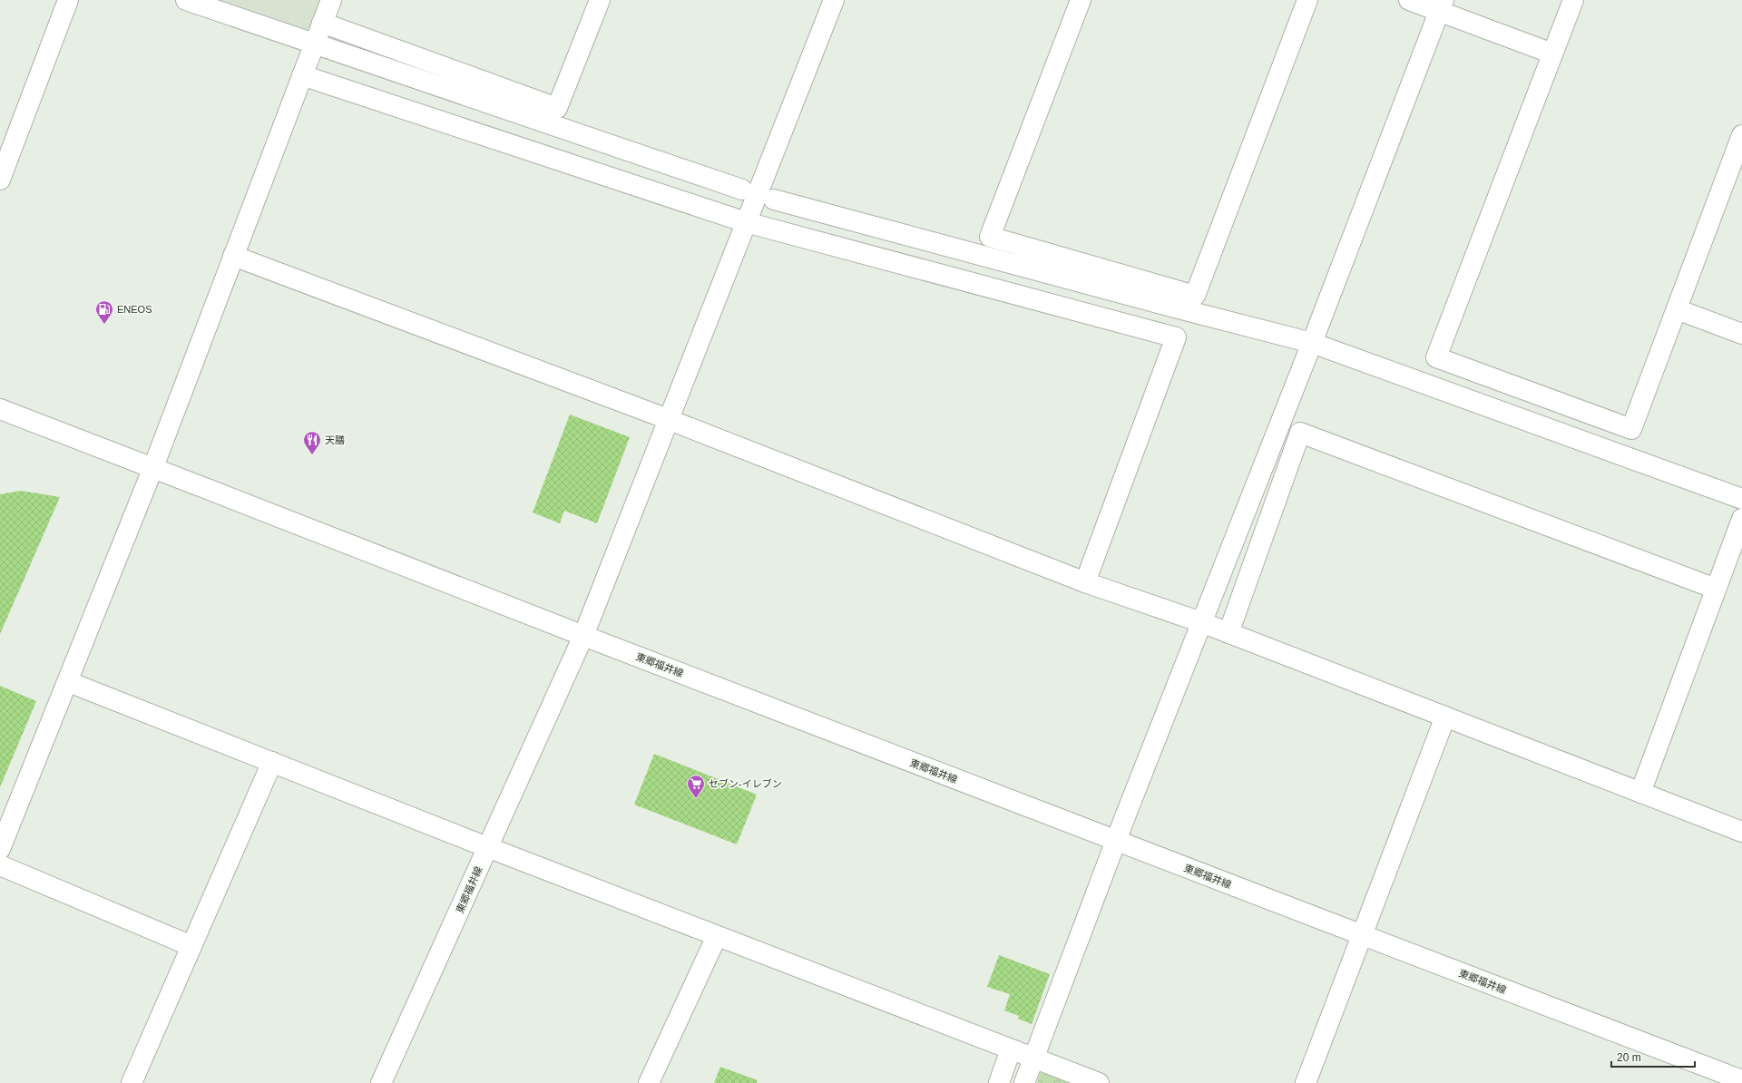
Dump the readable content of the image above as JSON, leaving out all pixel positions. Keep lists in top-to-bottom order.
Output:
{
  "streets": {
    "street": ["東郷福井線"]
  },
  "places": {
    "fuel station": ["ENEOS"],
    "restaurant": ["天膳"],
    "supermarket": ["セブン-イレブン"]
  },
  "scale_bar": "20 m"
}
